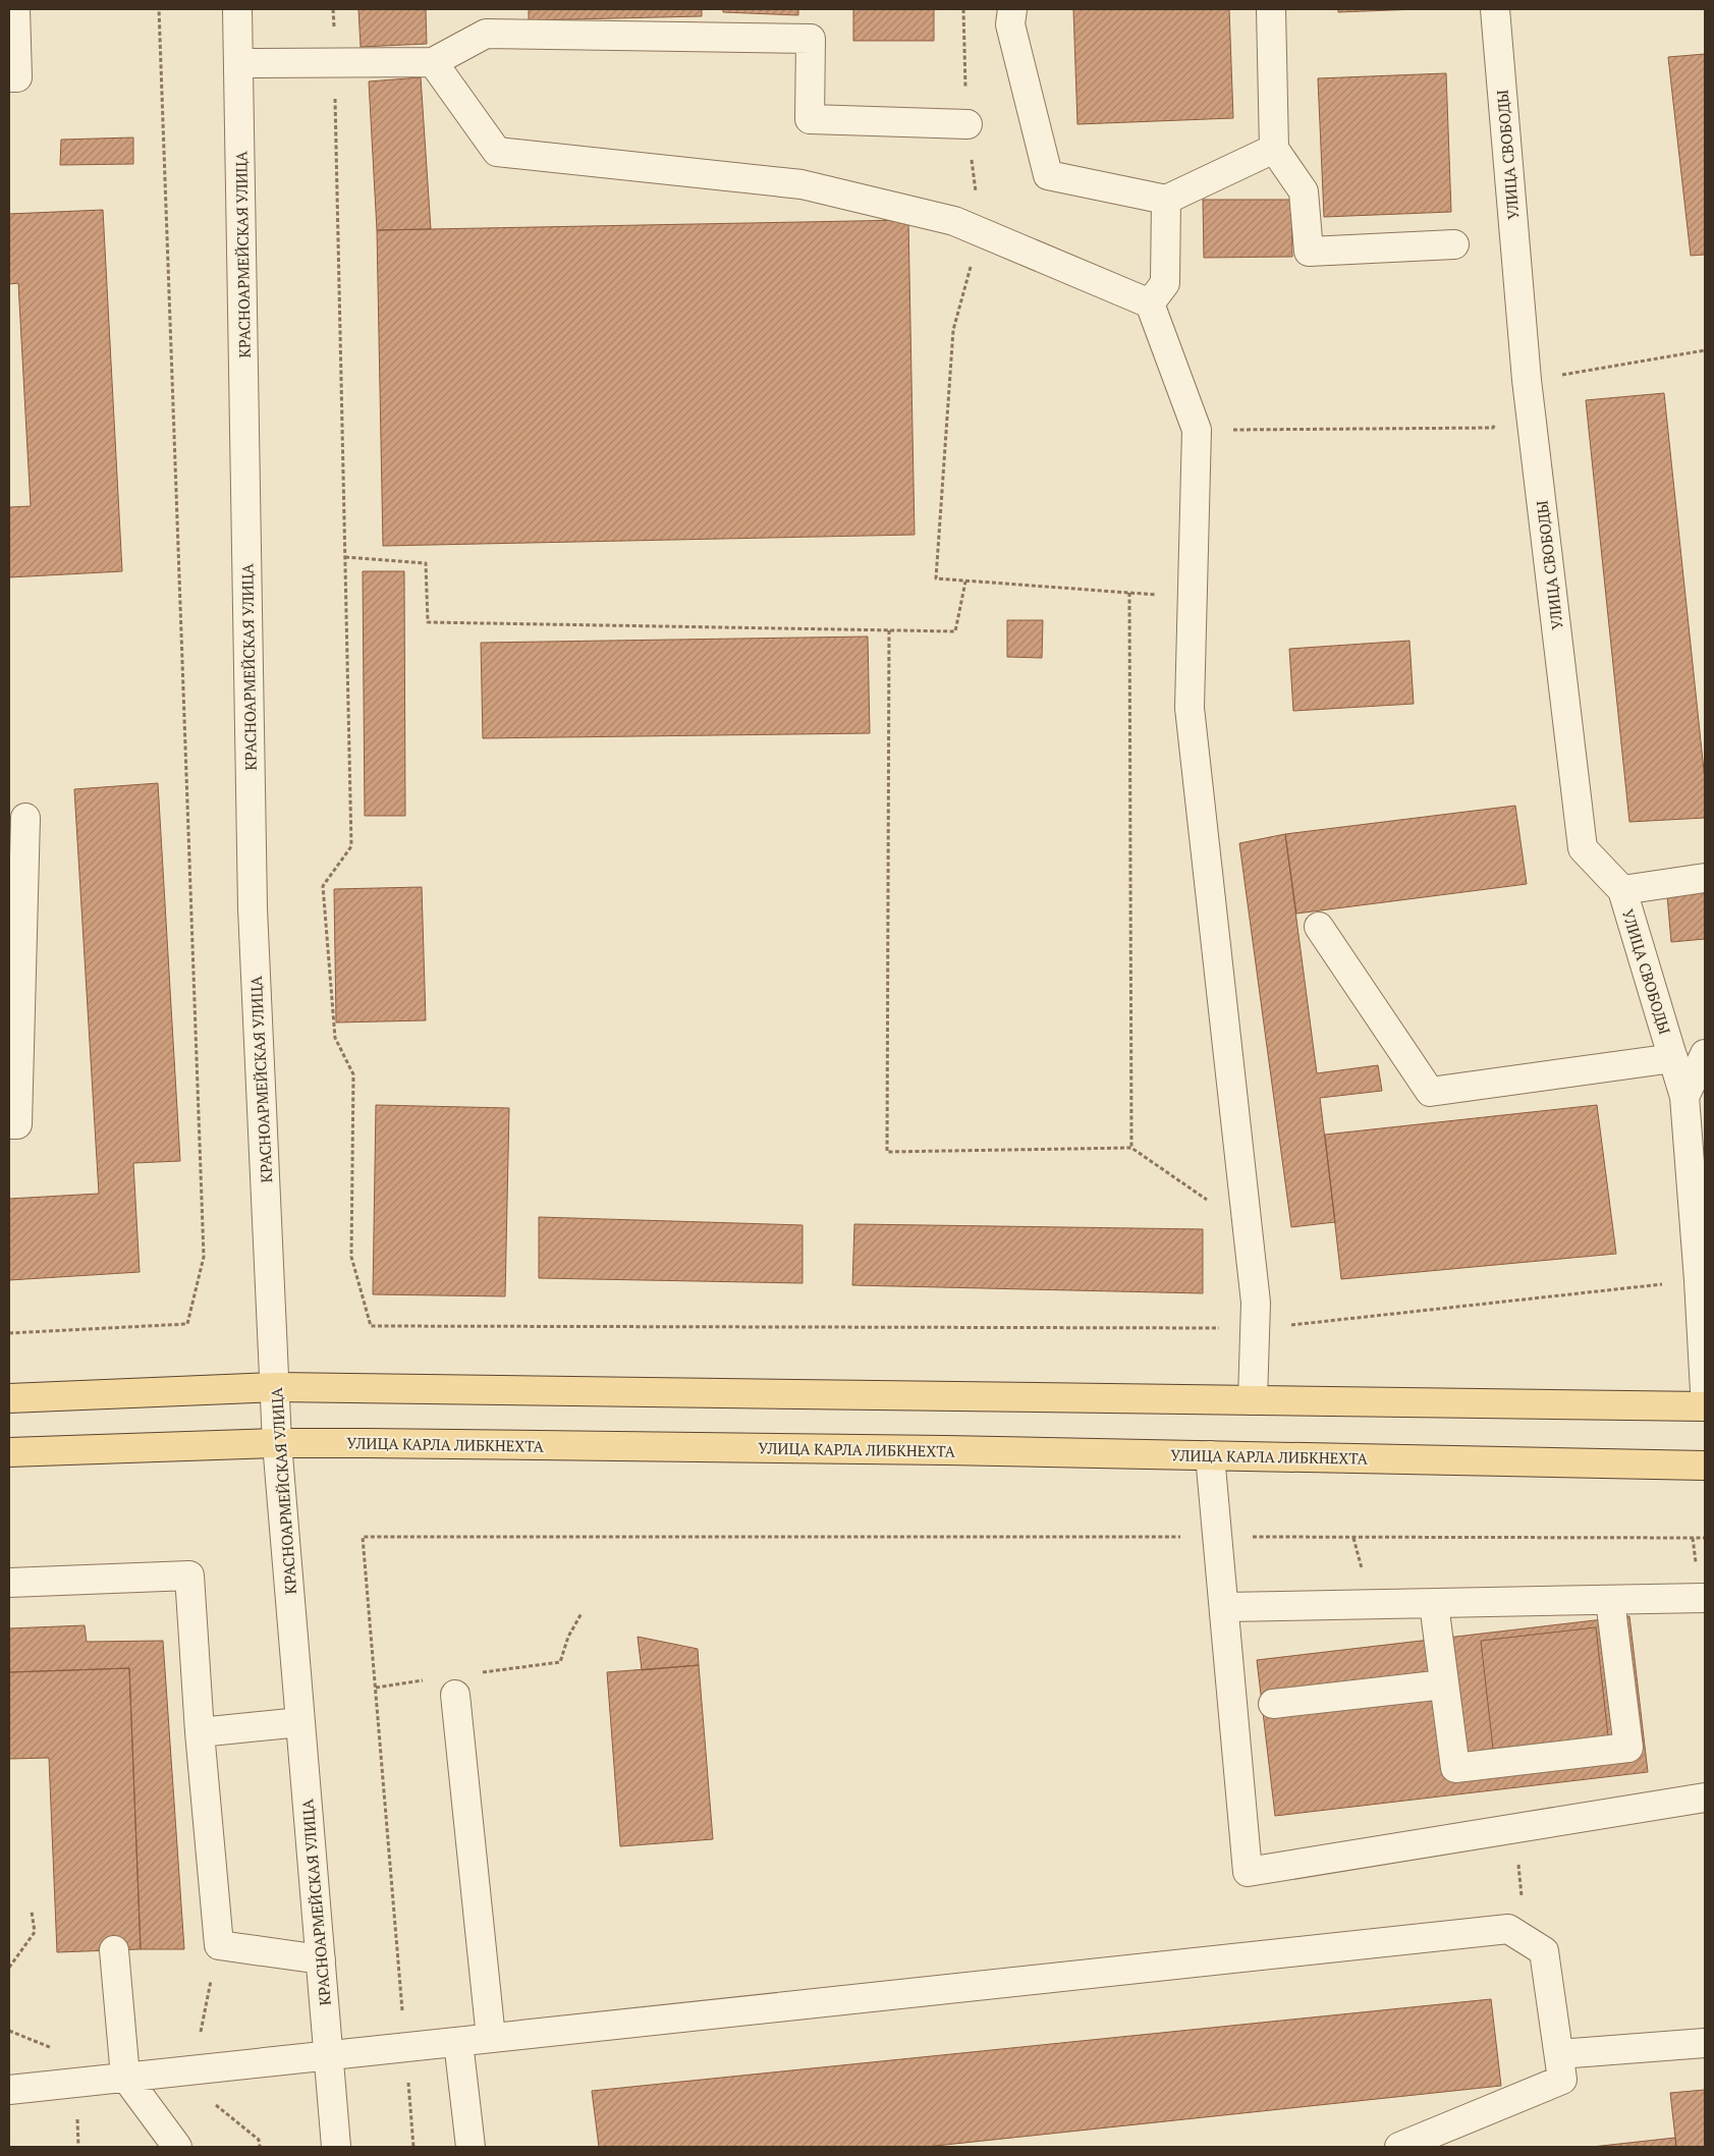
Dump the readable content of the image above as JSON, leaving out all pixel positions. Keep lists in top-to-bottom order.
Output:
{
  "streets": {
    "main road": ["УЛИЦА КАРЛА ЛИБКНЕХТА"],
    "street": ["УЛИЦА СВОБОДЫ", "КРАСНОАРМЕЙСКАЯ УЛИЦА"]
  },
  "crossings": [
    ["КРАСНОАРМЕЙСКАЯ УЛИЦА", "УЛИЦА КАРЛА ЛИБКНЕХТА"]
  ]
}
